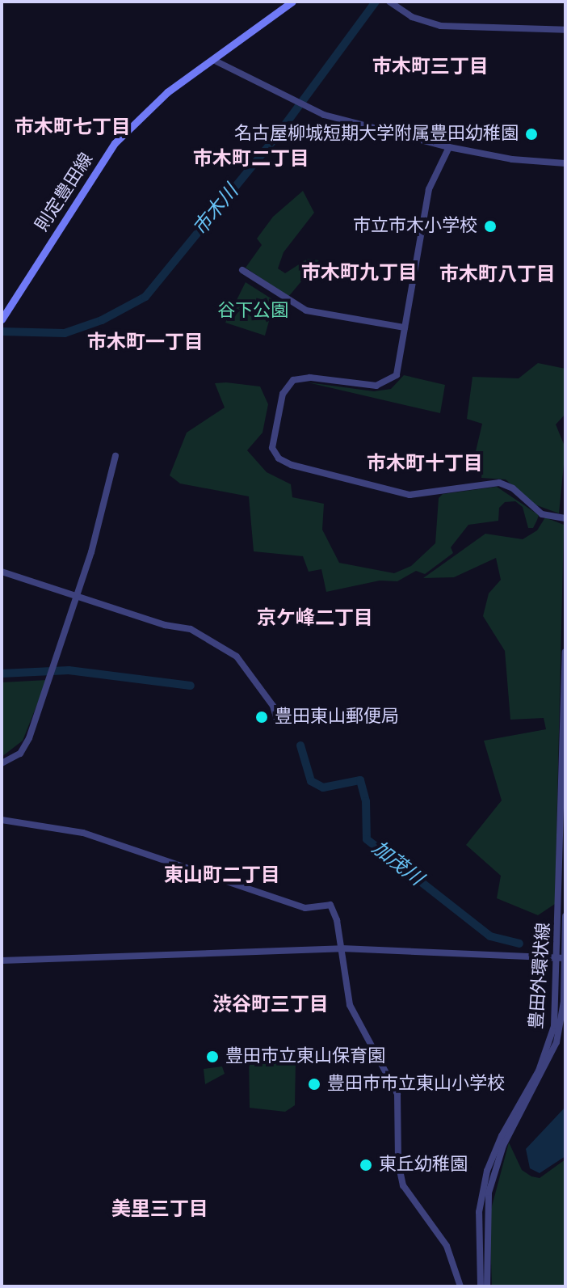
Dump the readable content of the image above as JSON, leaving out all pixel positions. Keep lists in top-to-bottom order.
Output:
{
  "streets": {
    "main road": ["則定豊田線"],
    "street": ["豊田外環状線"]
  },
  "districts": [
    "市木町三丁目",
    "市木町七丁目",
    "市木町二丁目",
    "市木町九丁目",
    "市木町八丁目",
    "市木町一丁目",
    "市木町十丁目",
    "京ケ峰二丁目",
    "東山町二丁目",
    "渋谷町三丁目",
    "美里三丁目"
  ],
  "water": ["市木川", "加茂川"],
  "parks": ["谷下公園"],
  "places": [
    "名古屋柳城短期大学附属豊田幼稚園",
    "市立市木小学校",
    "豊田東山郵便局",
    "豊田市立東山保育園",
    "豊田市市立東山小学校",
    "東丘幼稚園"
  ]
}
